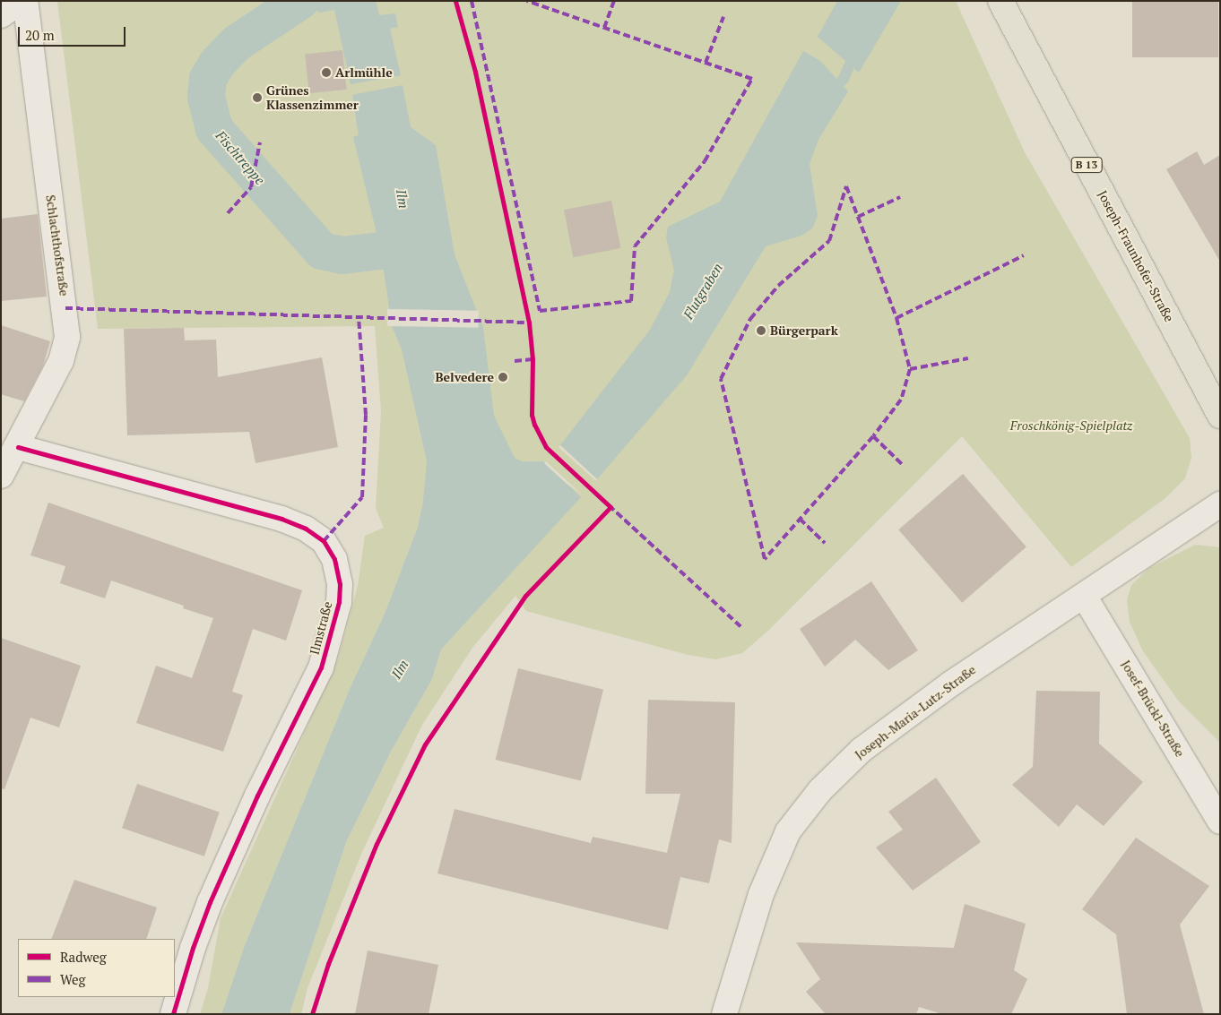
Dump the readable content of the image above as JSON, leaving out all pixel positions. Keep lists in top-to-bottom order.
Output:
{
  "streets": {
    "main road": ["B 13", "Joseph-Fraunhofer-Straße"],
    "street": [
      "Schlachthofstraße",
      "Ilmstraße",
      "Josef-Brückl-Straße",
      "Joseph-Maria-Lutz-Straße"
    ]
  },
  "crossings": [
    ["Schlachthofstraße", "Ilmstraße"],
    ["Josef-Brückl-Straße", "Joseph-Maria-Lutz-Straße"]
  ],
  "water": ["Fischtreppe", "Ilm", "Flutgraben"],
  "parks": ["Froschkönig-Spielplatz"],
  "places": [
    "Arlmühle",
    "Grünes Klassenzimmer",
    "Bürgerpark",
    "Belvedere"
  ],
  "legend": ["Radweg", "Weg"],
  "scale_bar": "20 m"
}
